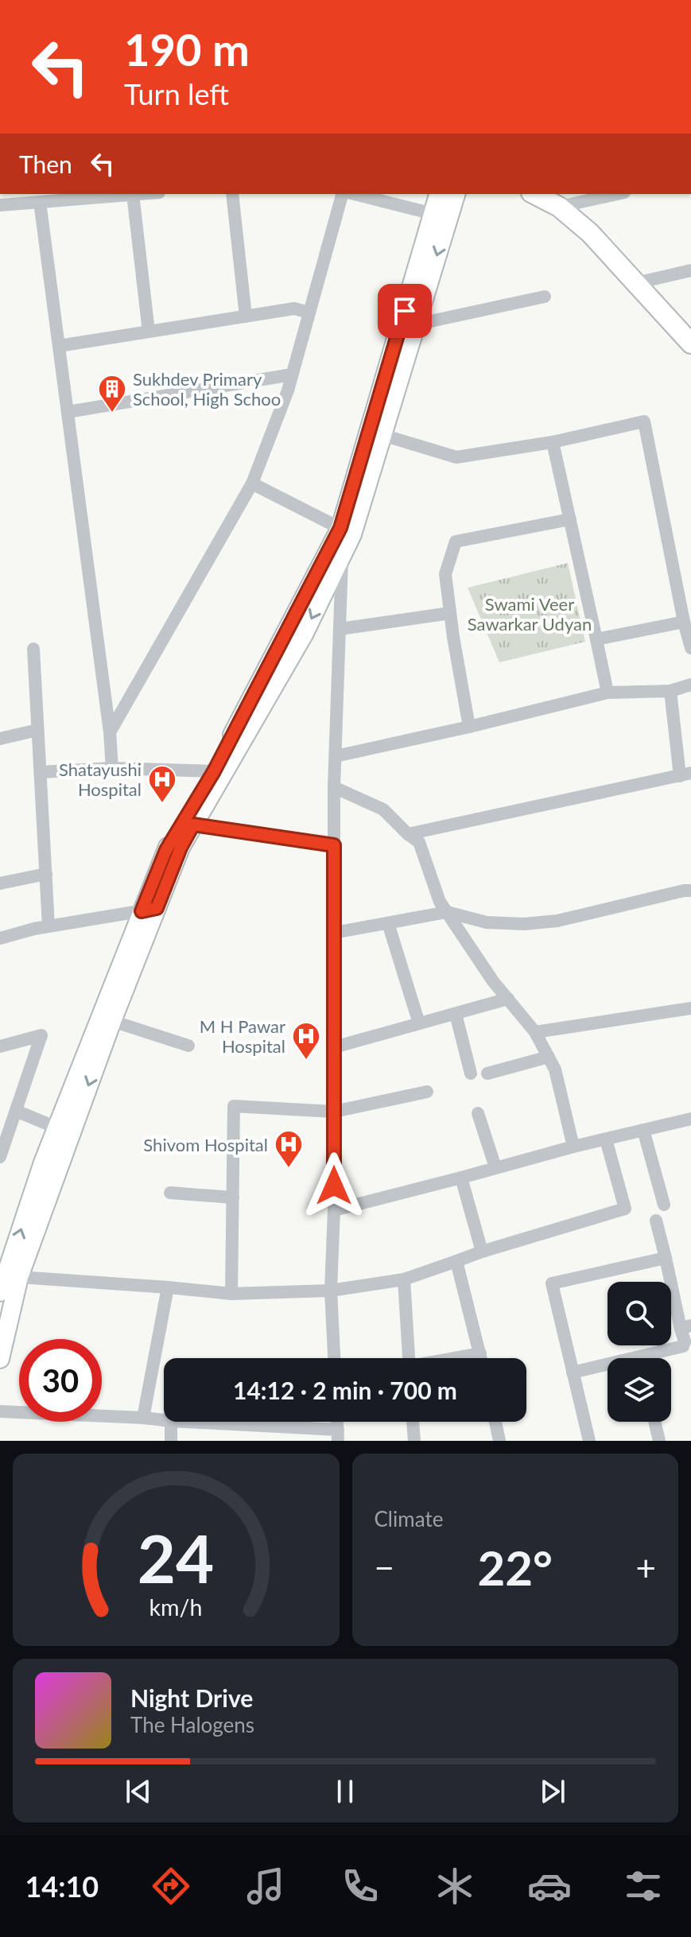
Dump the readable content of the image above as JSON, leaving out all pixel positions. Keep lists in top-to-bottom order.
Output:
{
  "parks": ["Swami Veer Sawarkar Udyan"],
  "places": {
    "building": ["Sukhdev Primary School, High Schoo"],
    "hospital": ["Shatayushi Hospital", "M H Pawar Hospital", "Shivom Hospital"]
  },
  "page": {
    "turn": ["190 m", "Turn left"],
    "then": "Then",
    "limit": "30",
    "trip": "14:12 · 2 min · 700 m",
    "tile": "Climate",
    "heat": ["−", "22°", "+"],
    "song": ["Night Drive", "The Halogens"],
    "tabs": "14:10",
    "gauge": ["24", "km/h"]
  }
}
